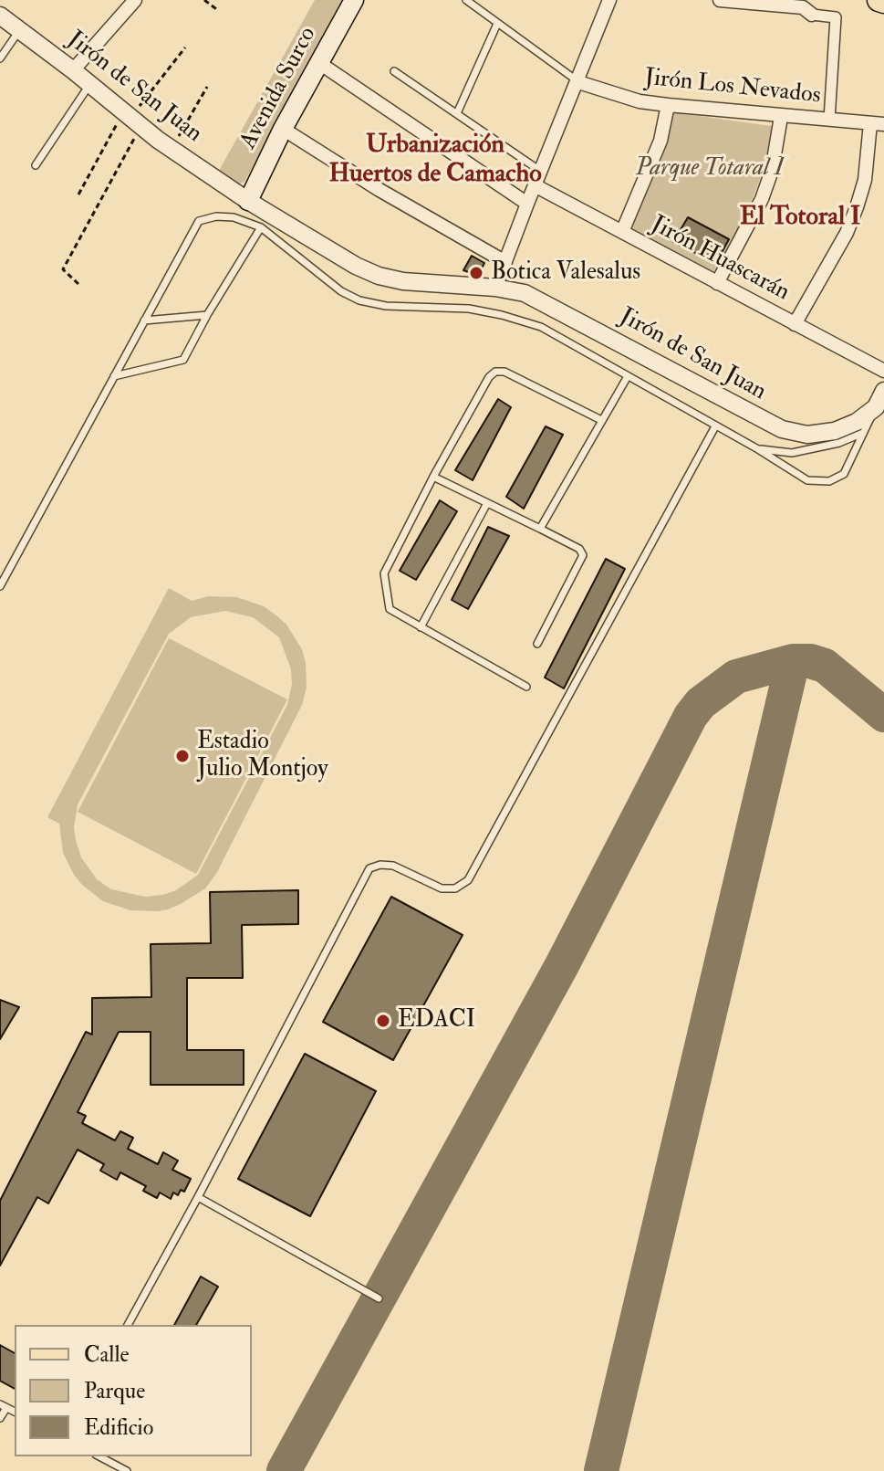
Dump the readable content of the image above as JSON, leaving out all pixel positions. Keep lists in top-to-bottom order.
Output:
{
  "streets": {
    "main road": ["Avenida Surco"],
    "street": ["Jirón de San Juan", "Jirón Los Nevados", "Jirón Huascarán"]
  },
  "crossings": [
    ["Jirón de San Juan", "Avenida Surco"]
  ],
  "districts": ["Urbanización Huertos de Camacho", "El Totoral I"],
  "parks": ["Parque Totaral I"],
  "places": ["Botica Valesalus", "Estadio Julio Montjoy", "EDACI"],
  "legend": ["Calle", "Parque", "Edificio"]
}
